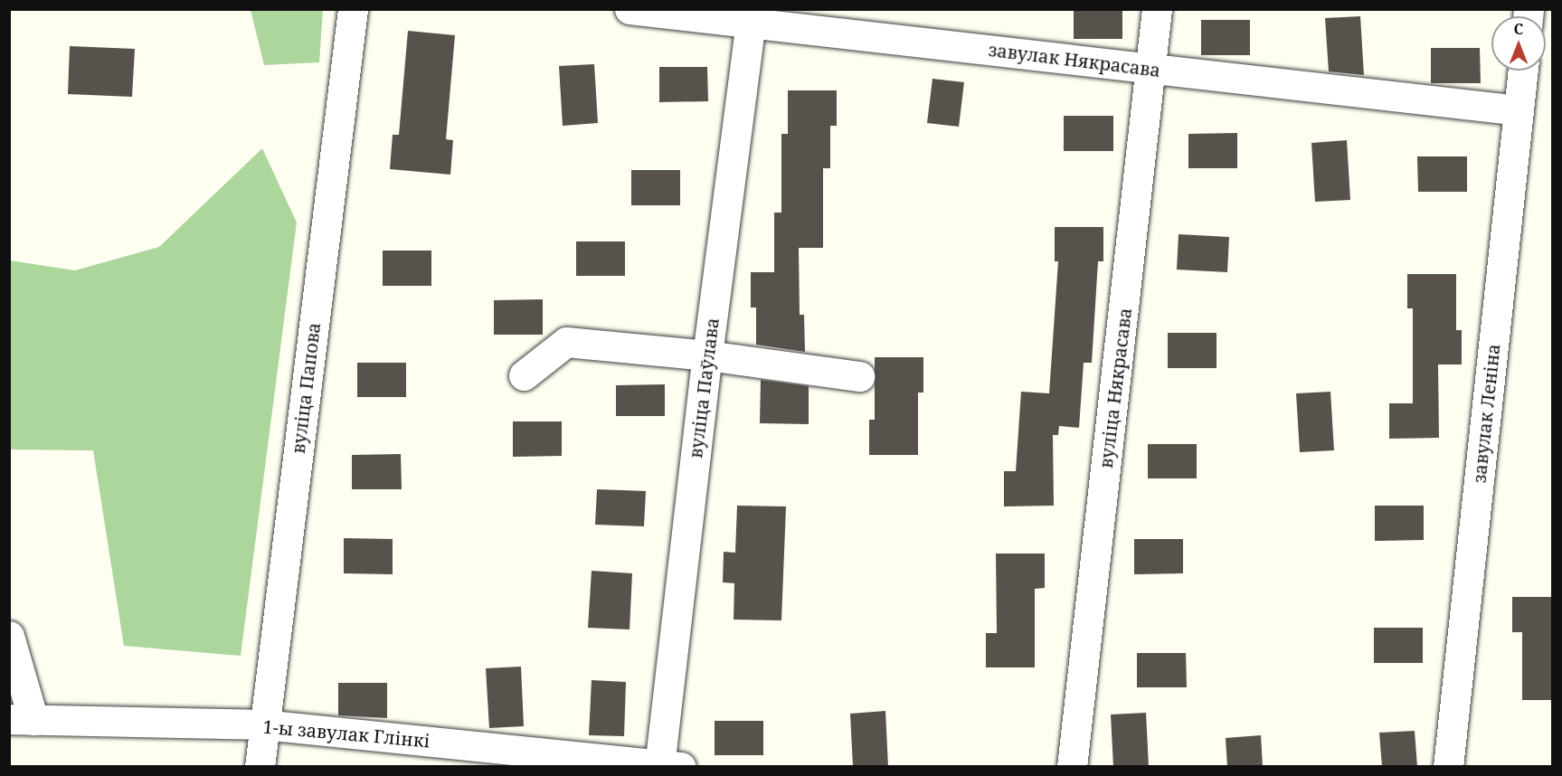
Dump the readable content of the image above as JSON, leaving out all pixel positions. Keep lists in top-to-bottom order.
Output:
{
  "streets": {
    "street": [
      "завулак Някрасава",
      "вуліца Папова",
      "вуліца Паўлава",
      "вуліца Някрасава",
      "завулак Леніна",
      "1-ы завулак Глінкі"
    ]
  },
  "crossings": [
    ["завулак Някрасава", "вуліца Паўлава"],
    ["завулак Някрасава", "вуліца Някрасава"],
    ["завулак Някрасава", "завулак Леніна"],
    ["вуліца Папова", "1-ы завулак Глінкі"],
    ["вуліца Паўлава", "1-ы завулак Глінкі"]
  ],
  "north": "top"
}
